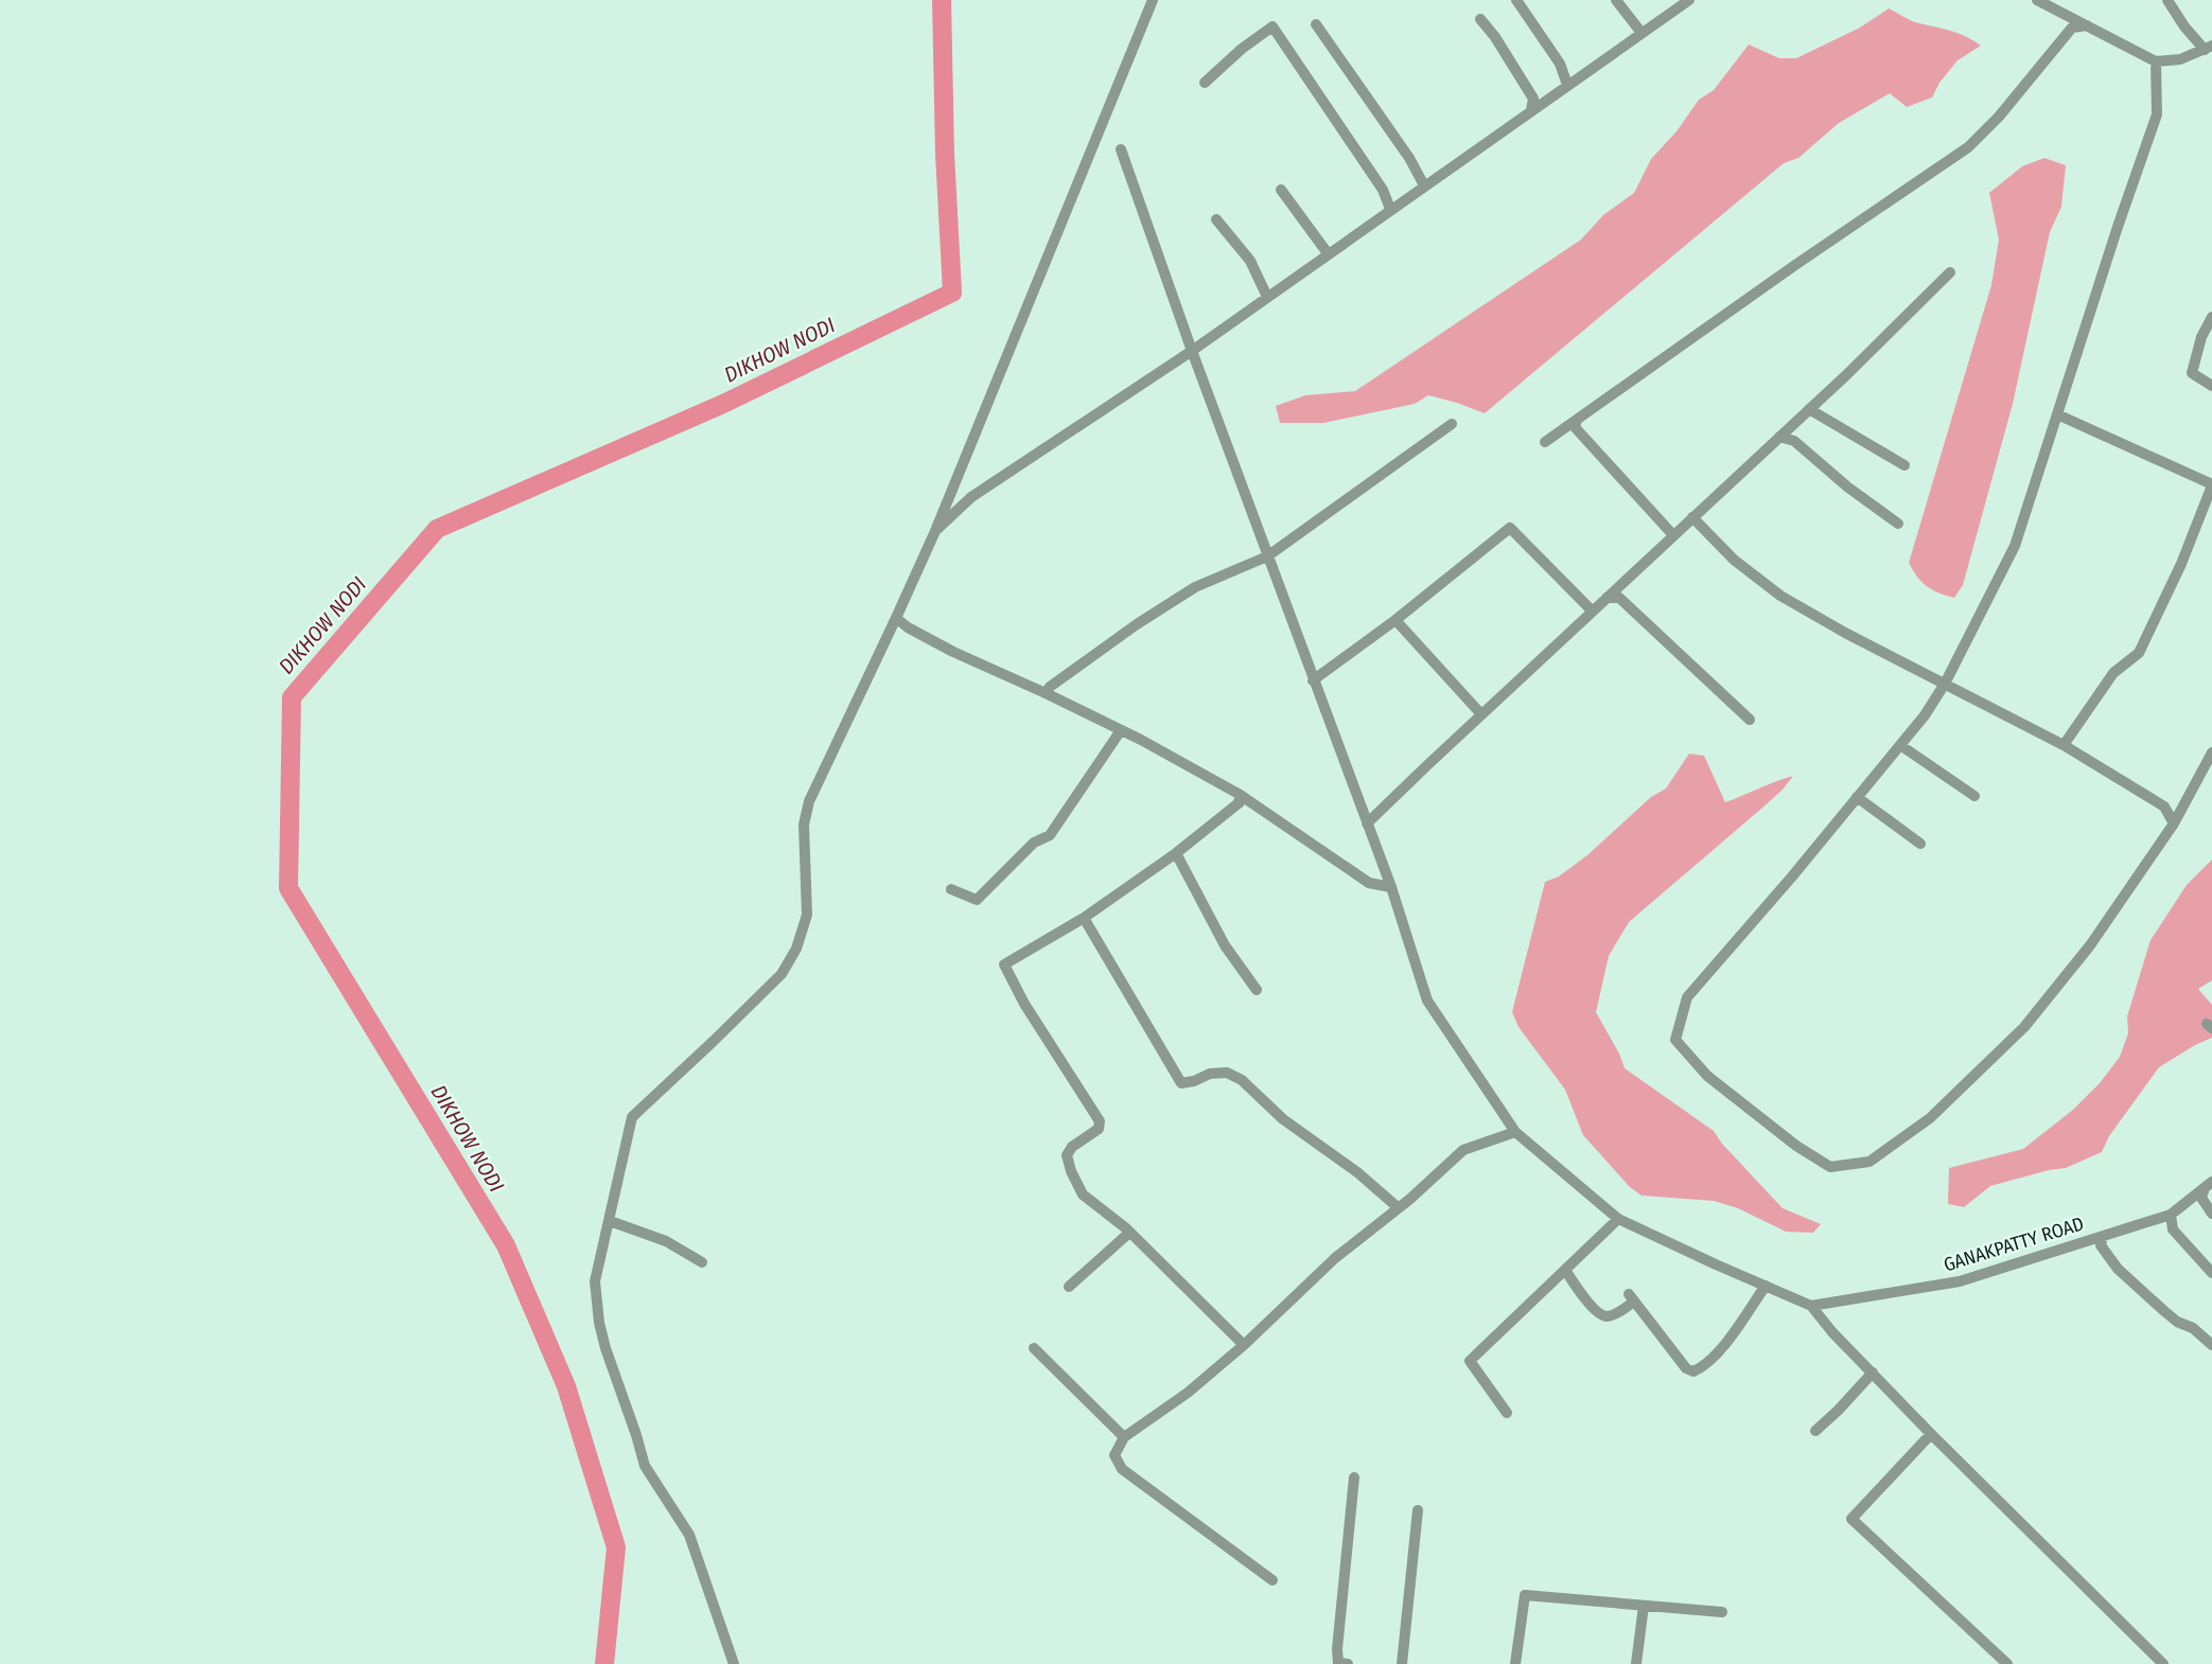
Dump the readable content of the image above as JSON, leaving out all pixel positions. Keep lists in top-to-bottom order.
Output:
{
  "streets": {
    "street": ["GANAKPATTY ROAD"]
  },
  "water": ["DIKHOW NODI"]
}
